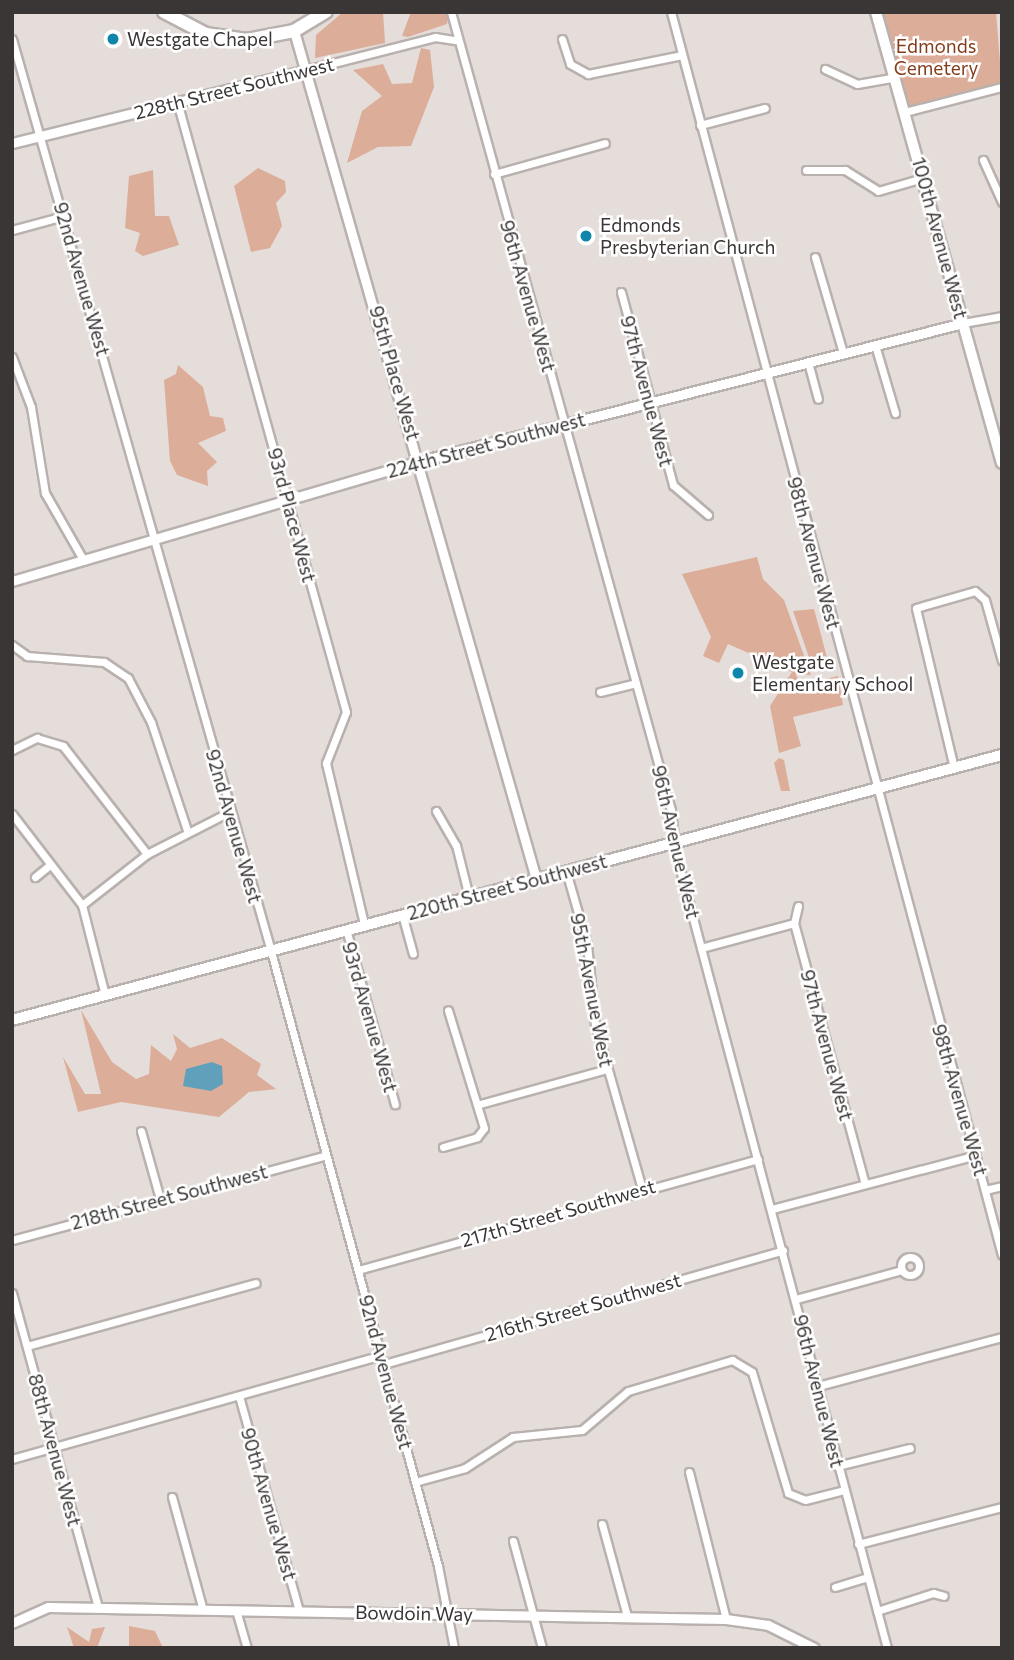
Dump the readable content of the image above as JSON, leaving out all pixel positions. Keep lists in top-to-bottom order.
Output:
{
  "streets": {
    "main road": ["100th Avenue West", "220th Street Southwest"],
    "street": [
      "228th Street Southwest",
      "92nd Avenue West",
      "96th Avenue West",
      "95th Place West",
      "97th Avenue West",
      "224th Street Southwest",
      "93rd Place West",
      "98th Avenue West",
      "95th Avenue West",
      "93rd Avenue West",
      "218th Street Southwest",
      "217th Street Southwest",
      "216th Street Southwest",
      "88th Avenue West",
      "90th Avenue West",
      "Bowdoin Way"
    ]
  },
  "crossings": [
    ["228th Street Southwest", "92nd Avenue West"],
    ["228th Street Southwest", "96th Avenue West"],
    ["228th Street Southwest", "95th Place West"],
    ["228th Street Southwest", "93rd Place West"],
    ["100th Avenue West", "224th Street Southwest"],
    ["92nd Avenue West", "224th Street Southwest"],
    ["92nd Avenue West", "220th Street Southwest"],
    ["92nd Avenue West", "218th Street Southwest"],
    ["92nd Avenue West", "217th Street Southwest"],
    ["92nd Avenue West", "216th Street Southwest"],
    ["92nd Avenue West", "Bowdoin Way"],
    ["96th Avenue West", "224th Street Southwest"],
    ["96th Avenue West", "220th Street Southwest"],
    ["96th Avenue West", "217th Street Southwest"],
    ["96th Avenue West", "216th Street Southwest"],
    ["95th Place West", "224th Street Southwest"],
    ["95th Place West", "220th Street Southwest"],
    ["97th Avenue West", "224th Street Southwest"],
    ["224th Street Southwest", "93rd Place West"],
    ["224th Street Southwest", "98th Avenue West"],
    ["93rd Place West", "220th Street Southwest"],
    ["98th Avenue West", "220th Street Southwest"],
    ["220th Street Southwest", "95th Avenue West"],
    ["220th Street Southwest", "93rd Avenue West"],
    ["95th Avenue West", "217th Street Southwest"],
    ["216th Street Southwest", "88th Avenue West"],
    ["216th Street Southwest", "90th Avenue West"],
    ["88th Avenue West", "Bowdoin Way"],
    ["90th Avenue West", "Bowdoin Way"]
  ],
  "parks": ["Edmonds Cemetery"],
  "places": ["Westgate Chapel", "Edmonds Presbyterian Church", "Westgate Elementary School"]
}
